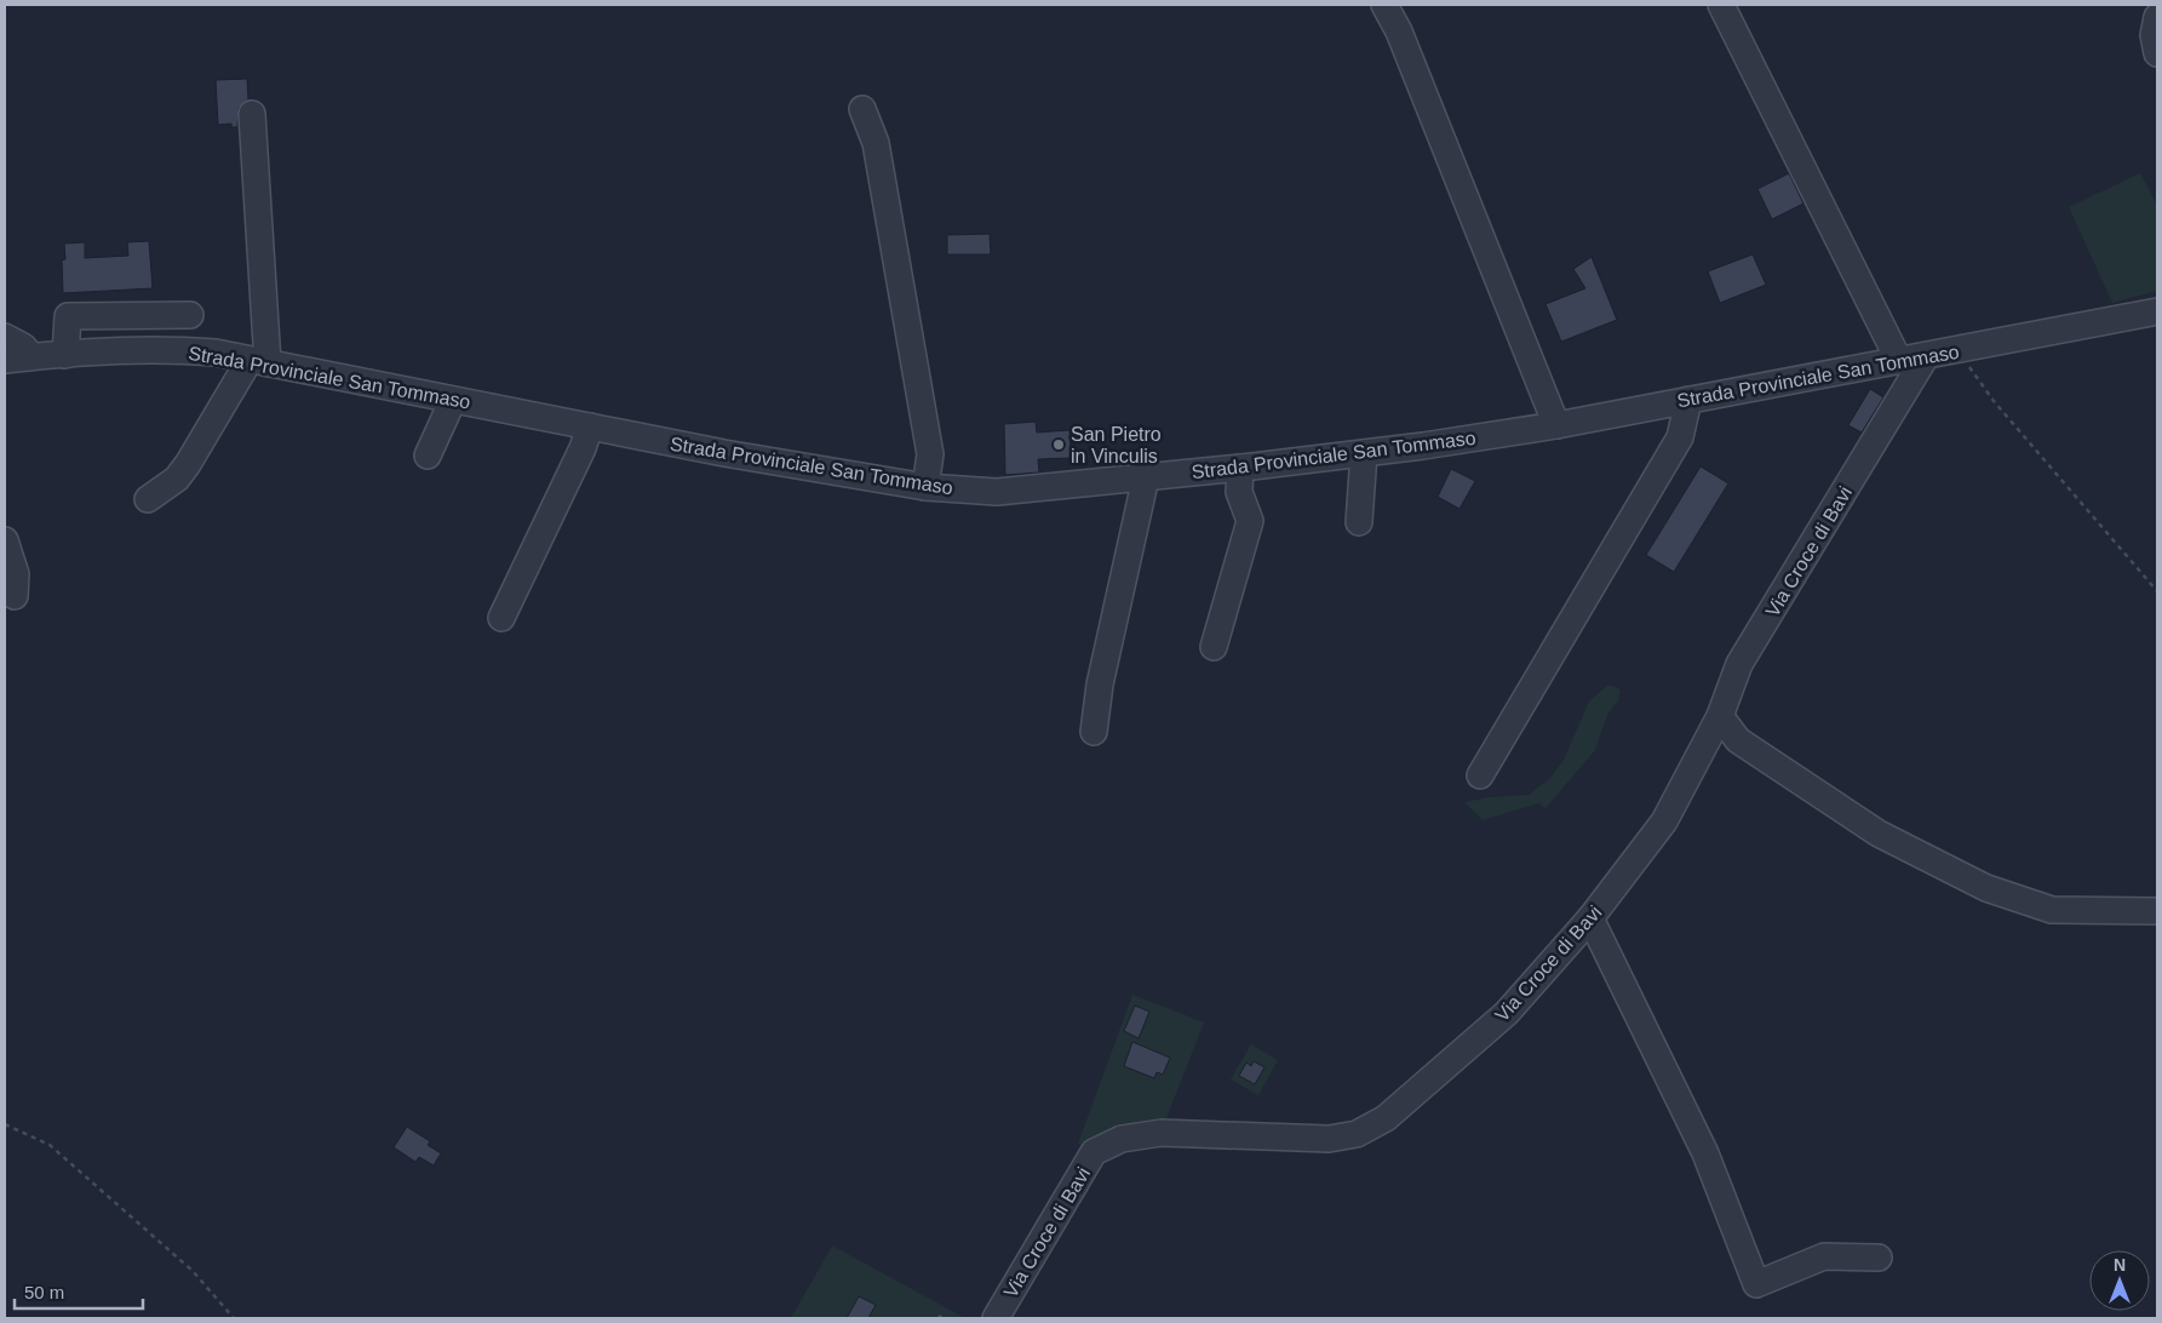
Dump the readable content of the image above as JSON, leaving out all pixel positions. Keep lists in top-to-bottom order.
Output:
{
  "streets": {
    "street": ["Strada Provinciale San Tommaso", "Via Croce di Bavi"]
  },
  "crossings": [
    ["Strada Provinciale San Tommaso", "Via Croce di Bavi"]
  ],
  "places": ["San Pietro in Vinculis"],
  "scale_bar": "50 m",
  "north": "top"
}
